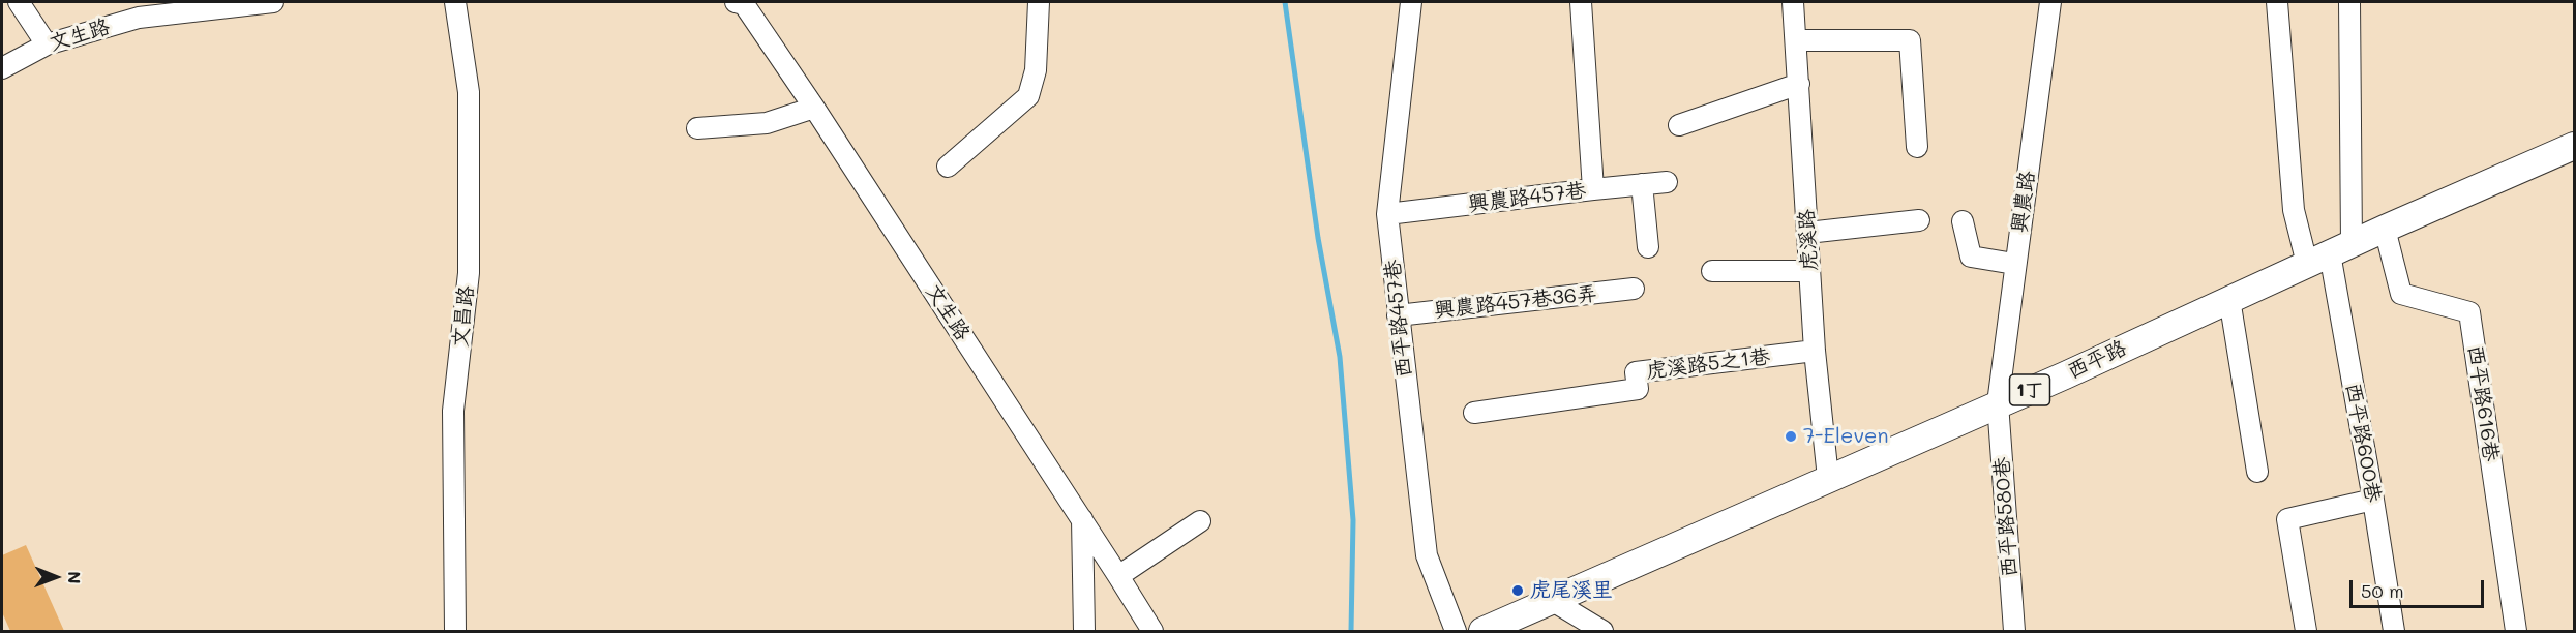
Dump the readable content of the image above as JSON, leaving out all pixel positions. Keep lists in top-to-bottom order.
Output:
{
  "streets": {
    "main road": ["西平路", "1丁"],
    "street": [
      "文生路",
      "興農路457巷",
      "興農路",
      "虎溪路",
      "興農路457巷36弄",
      "文昌路",
      "西平路457巷",
      "虎溪路5之1巷",
      "西平路616巷",
      "西平路600巷",
      "西平路580巷"
    ]
  },
  "crossings": [
    ["興農路457巷", "西平路457巷"],
    ["興農路", "西平路"],
    ["興農路", "西平路580巷"],
    ["虎溪路", "西平路"],
    ["虎溪路", "虎溪路5之1巷"],
    ["興農路457巷36弄", "西平路457巷"],
    ["西平路", "西平路616巷"],
    ["西平路", "西平路600巷"],
    ["西平路", "西平路580巷"]
  ],
  "places": ["7-Eleven", "虎尾溪里"],
  "scale_bar": "50 m",
  "north": "right"
}
